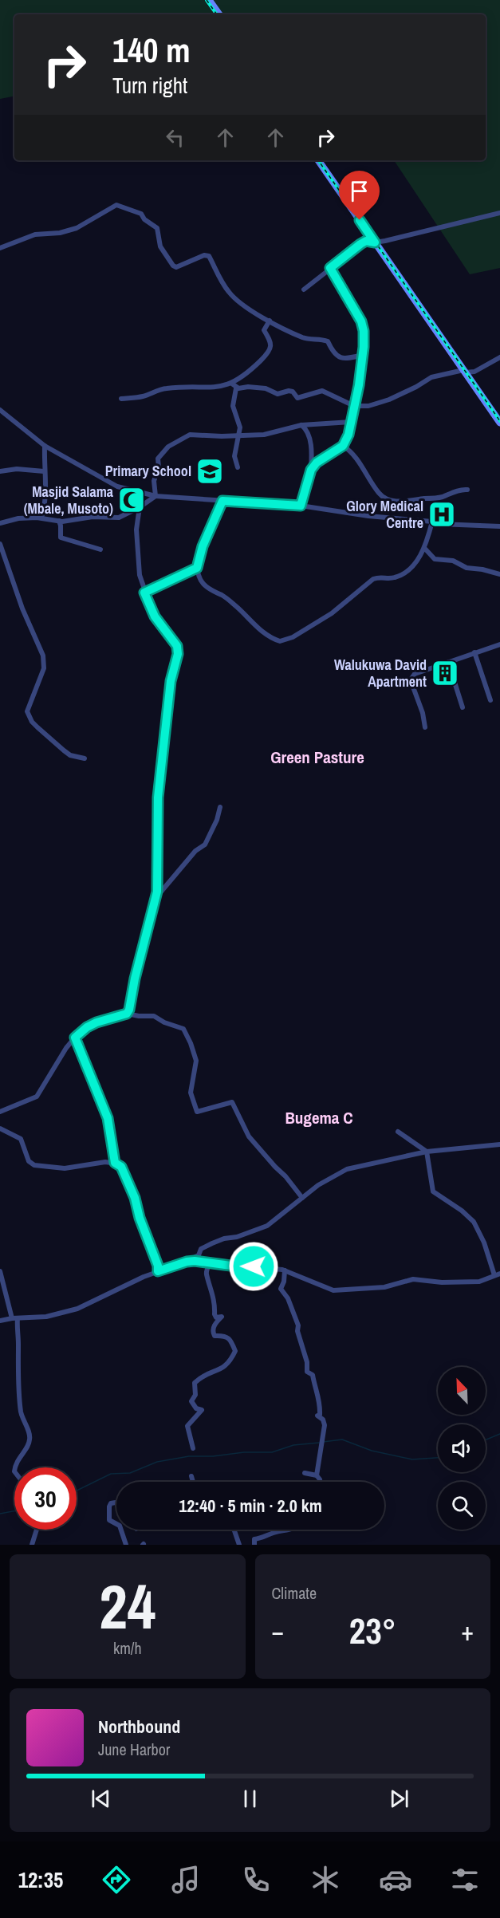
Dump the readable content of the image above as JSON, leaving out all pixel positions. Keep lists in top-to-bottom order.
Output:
{
  "districts": ["Green Pasture", "Bugema C"],
  "places": {
    "school or university": ["Primary School"],
    "mosque": ["Masjid Salama (Mbale, Musoto)"],
    "hospital": ["Glory Medical Centre"],
    "building": ["Walukuwa David Apartment"]
  },
  "north": "top left",
  "page": {
    "turn": ["140 m", "Turn right"],
    "limit": "30",
    "trip": "12:40 · 5 min · 2.0 km",
    "tile": [
      ["24", "km/h"],
      "Climate"
    ],
    "heat": ["−", "23°", "+"],
    "song": ["Northbound", "June Harbor"],
    "tabs": "12:35"
  }
}
